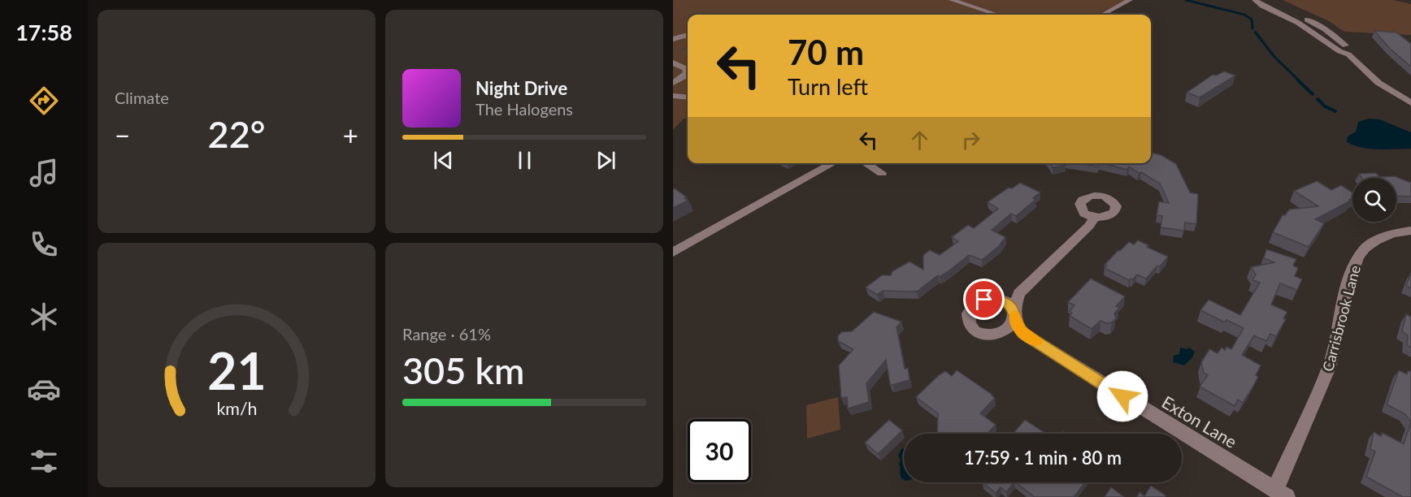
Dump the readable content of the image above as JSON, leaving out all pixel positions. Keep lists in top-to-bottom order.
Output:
{
  "streets": {
    "street": ["Carrisbrook Lane", "Exton Lane"]
  },
  "crossings": [
    ["Carrisbrook Lane", "Exton Lane"]
  ],
  "page": {
    "tabs": "17:58",
    "tile": [
      "Climate",
      ["Range · 61%", "305 km"]
    ],
    "turn": ["70 m", "Turn left"],
    "song": ["Night Drive", "The Halogens"],
    "heat": ["−", "22°", "+"],
    "limit": "30",
    "trip": "17:59 · 1 min · 80 m",
    "gauge": ["21", "km/h"]
  }
}
